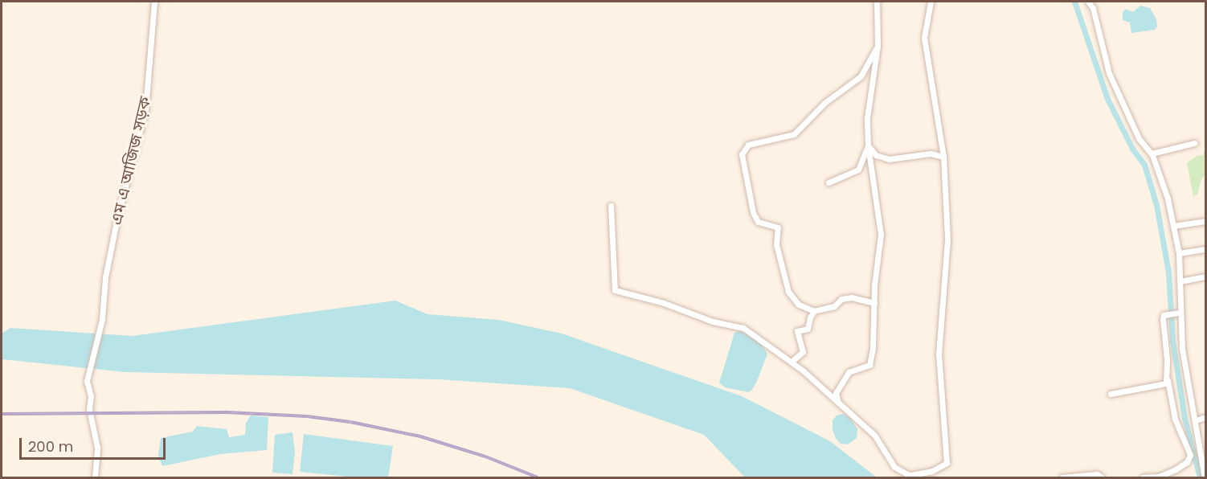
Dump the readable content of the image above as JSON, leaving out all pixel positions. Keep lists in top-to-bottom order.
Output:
{
  "streets": {
    "street": ["এম এ আজিজ সড়ক"]
  },
  "scale_bar": "200 m"
}
